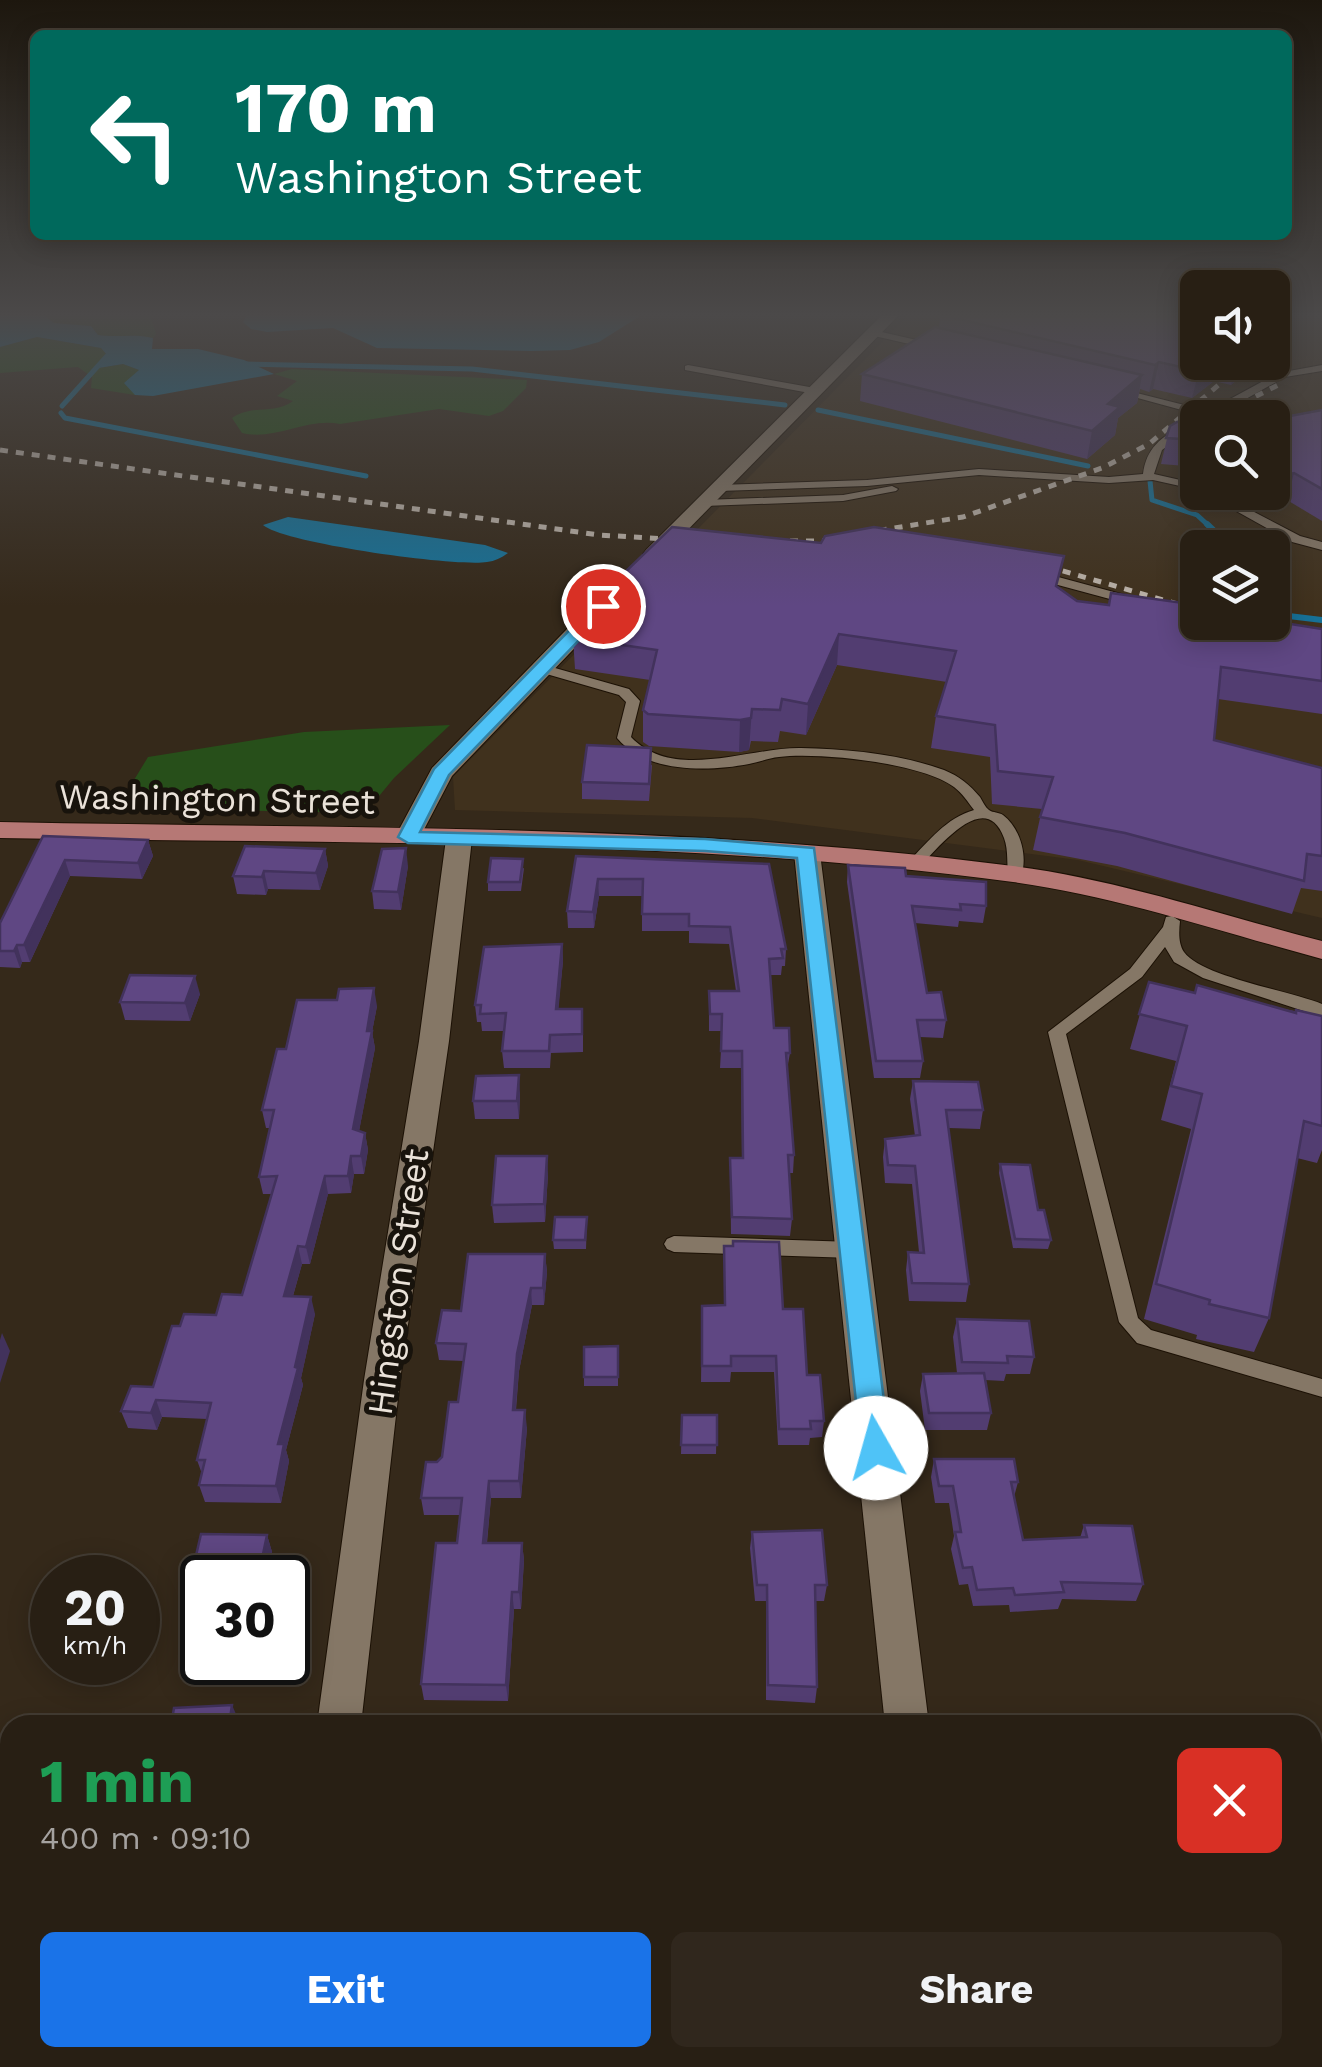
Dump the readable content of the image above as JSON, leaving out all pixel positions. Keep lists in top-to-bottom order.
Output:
{
  "streets": {
    "main road": ["Washington Street"],
    "street": ["Hingston Street"]
  },
  "crossings": [
    ["Washington Street", "Hingston Street"]
  ],
  "page": {
    "turn": ["170 m", "Washington Street"],
    "speed": "20 km/h",
    "limit": "30",
    "heading": ["1 min", "400 m · 09:10"],
    "buttons": ["Exit", "Share"]
  }
}
